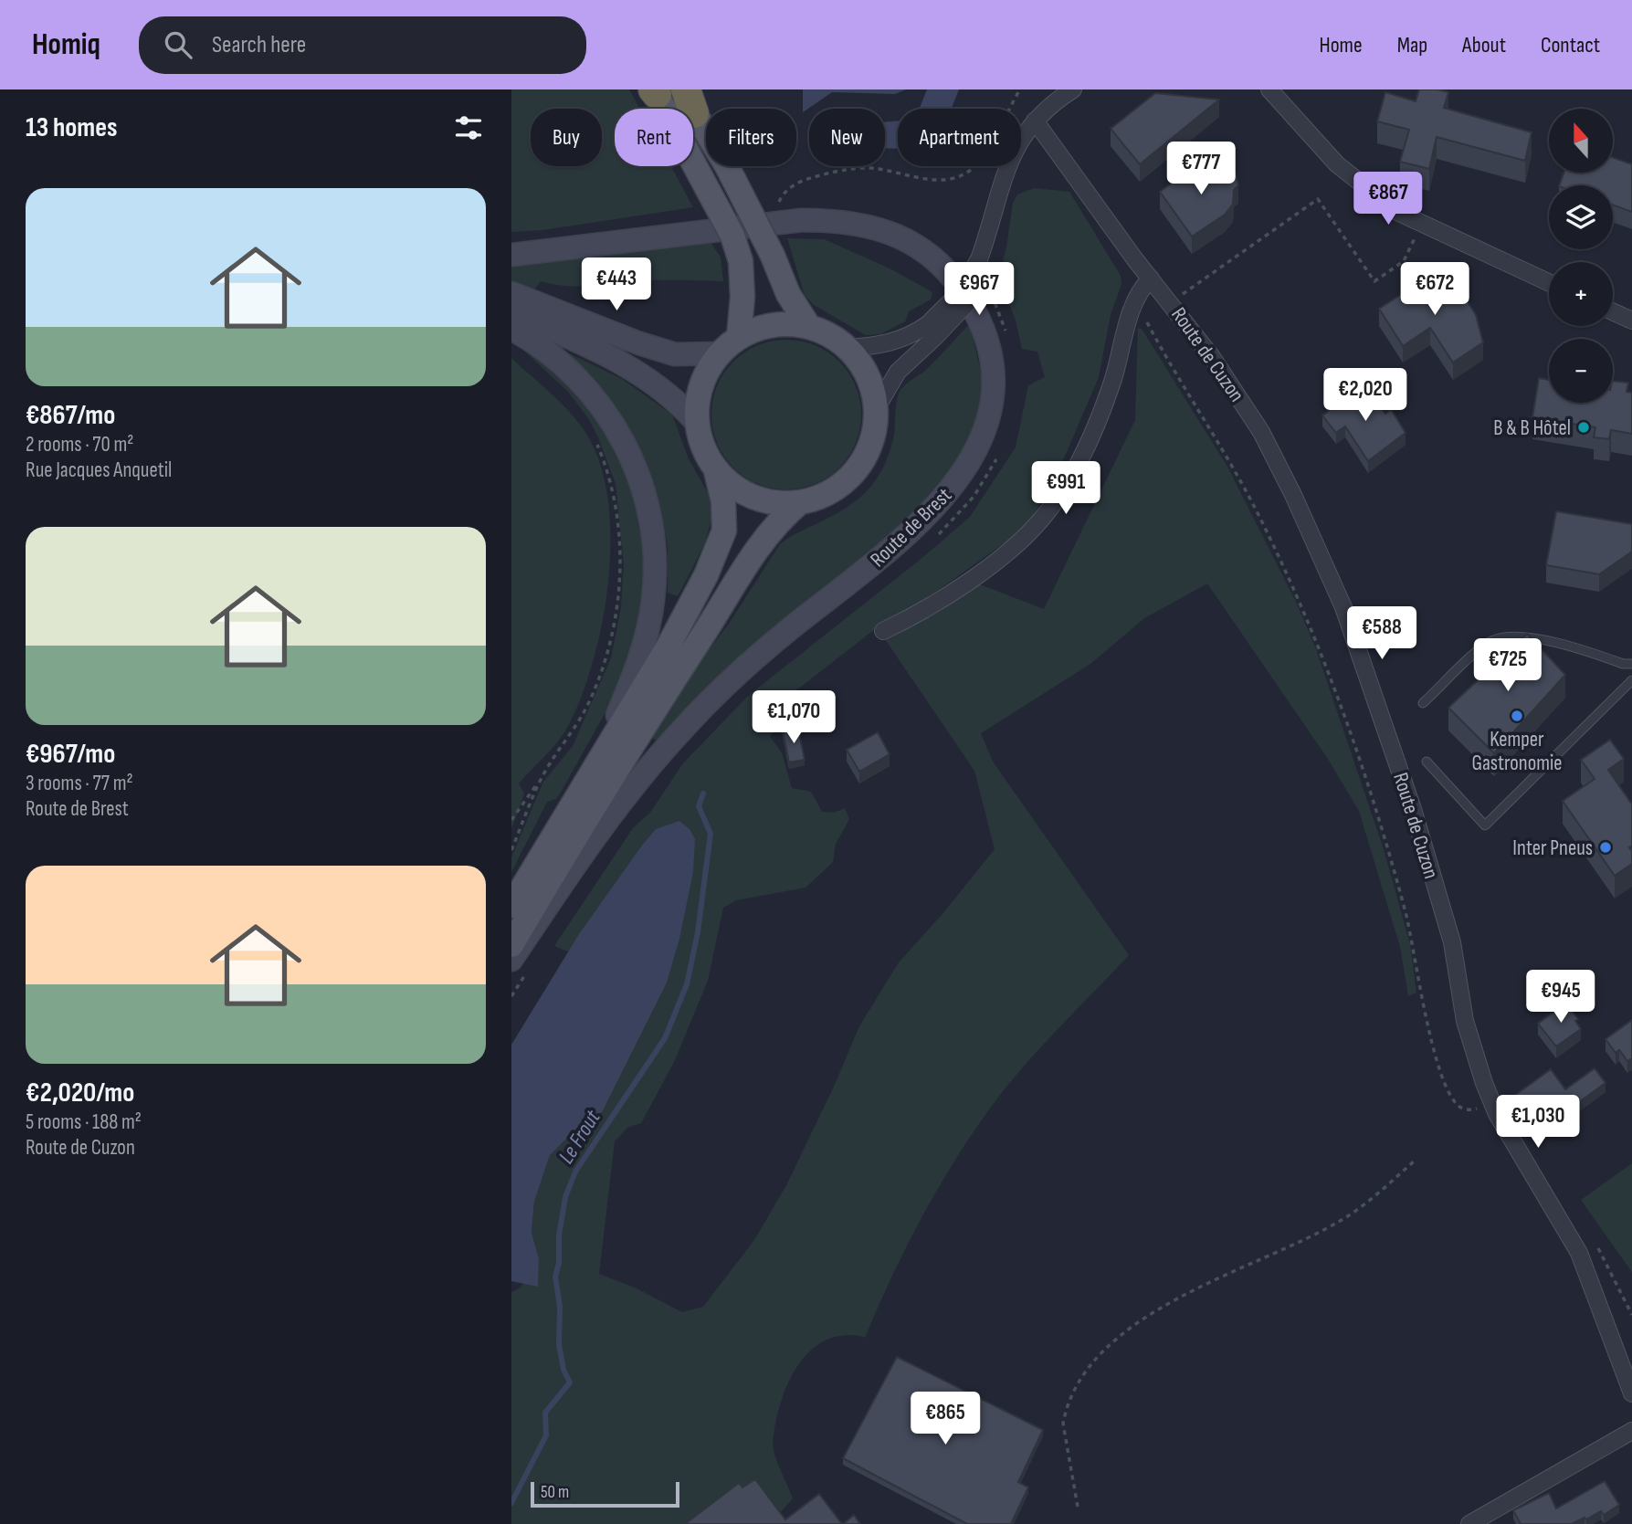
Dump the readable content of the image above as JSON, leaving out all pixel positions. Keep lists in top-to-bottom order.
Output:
{
  "streets": {
    "main road": ["Route de Brest"],
    "street": ["Route de Cuzon"]
  },
  "water": ["Le Frout"],
  "places": ["B & B Hôtel", "Kemper Gastronomie", "Inter Pneus"],
  "scale_bar": "50 m",
  "north": "top",
  "page": {
    "header": "Homiq",
    "search": "Search here",
    "nav": [
      "Home",
      "Map",
      "About",
      "Contact"
    ],
    "heading": "13 homes",
    "map_buttons": ["+", "−"],
    "chip": [
      "Buy",
      "Rent",
      "Filters",
      "New",
      "Apartment"
    ],
    "price": [
      "€777",
      "€867",
      "€443",
      "€967",
      "€672",
      "€2,020",
      "€991",
      "€588",
      "€725",
      "€1,070",
      "€945",
      "€1,030",
      "€865"
    ],
    "list": [
      {
        "name": "€867/mo",
        "note": "2 rooms · 70 m² · Rue Jacques Anquetil"
      },
      {
        "name": "€967/mo",
        "note": "3 rooms · 77 m² · Route de Brest"
      },
      {
        "name": "€2,020/mo",
        "note": "5 rooms · 188 m² · Route de Cuzon"
      }
    ],
    "scale": "50 m"
  }
}
